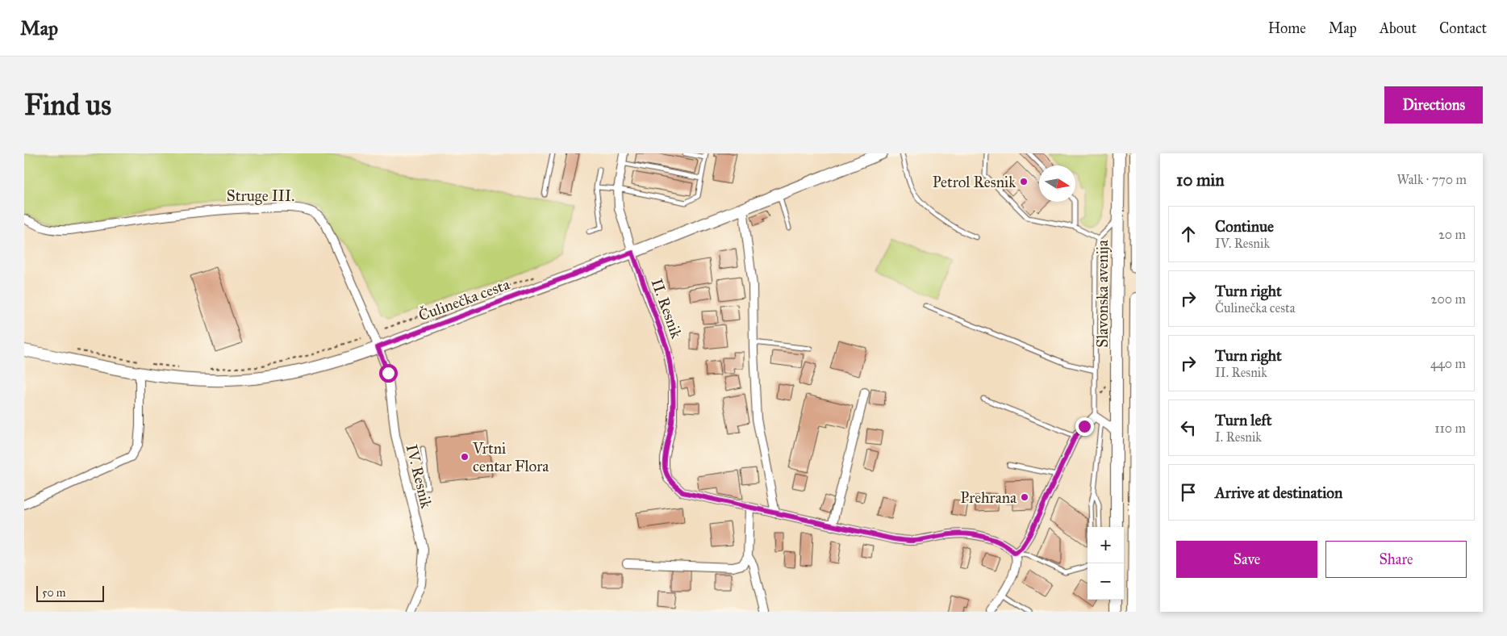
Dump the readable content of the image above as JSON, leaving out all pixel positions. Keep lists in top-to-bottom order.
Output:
{
  "streets": {
    "street": [
      "Struge III.",
      "Slavonska avenija",
      "Čulinečka cesta",
      "II. Resnik",
      "IV. Resnik"
    ]
  },
  "crossings": [
    ["Struge III.", "Čulinečka cesta"],
    ["Struge III.", "IV. Resnik"],
    ["Čulinečka cesta", "II. Resnik"],
    ["Čulinečka cesta", "IV. Resnik"]
  ],
  "places": ["Petrol Resnik", "Vrtni centar Flora", "Prehrana"],
  "scale_bar": "50 m",
  "north": "right",
  "page": {
    "header": "Map",
    "nav": [
      "Home",
      "Map",
      "About",
      "Contact"
    ],
    "buttons": [
      "Directions",
      ["Save", "Share"]
    ],
    "title": "Find us",
    "heading": ["10 min", "Walk · 770 m"],
    "list": [
      ["Continue", "IV. Resnik", "20 m"],
      ["Turn right", "Čulinečka cesta", "200 m"],
      ["Turn right", "II. Resnik", "440 m"],
      ["Turn left", "I. Resnik", "110 m"],
      "Arrive at destination"
    ],
    "map_buttons": ["+", "−"],
    "scale": "50 m"
  }
}
